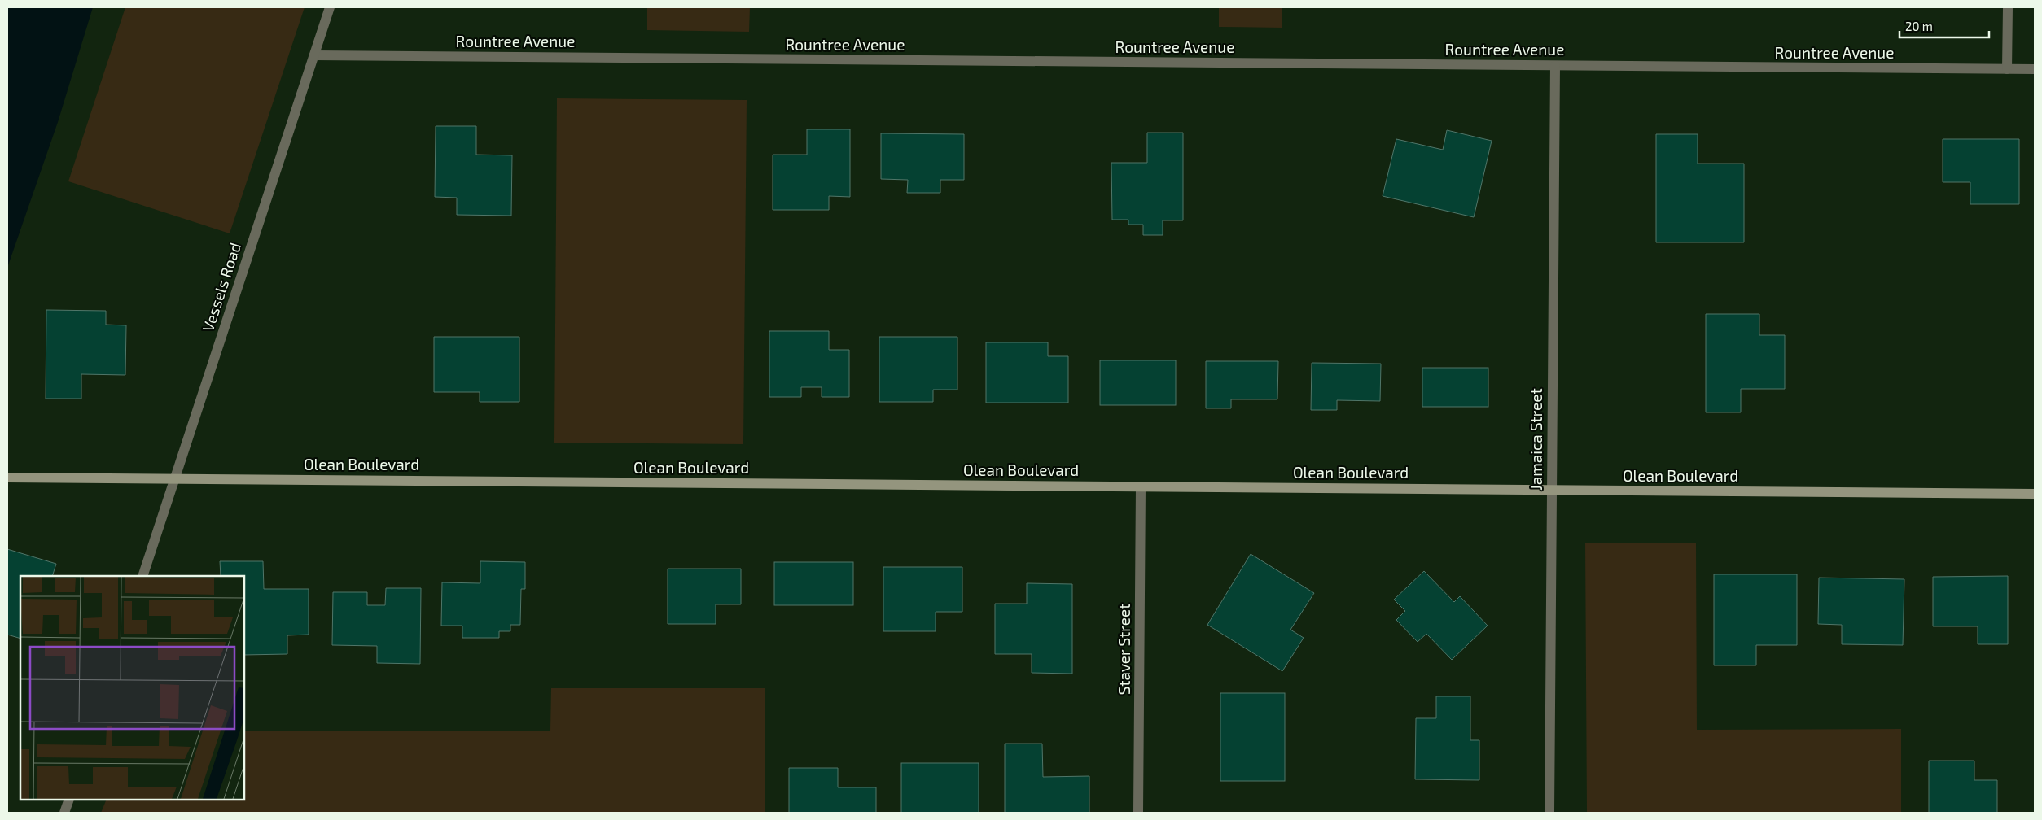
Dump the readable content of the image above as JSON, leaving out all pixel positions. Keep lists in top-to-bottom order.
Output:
{
  "streets": {
    "street": [
      "Rountree Avenue",
      "Vessels Road",
      "Jamaica Street",
      "Olean Boulevard",
      "Staver Street"
    ]
  },
  "crossings": [
    ["Rountree Avenue", "Vessels Road"],
    ["Rountree Avenue", "Jamaica Street"],
    ["Vessels Road", "Olean Boulevard"],
    ["Jamaica Street", "Olean Boulevard"],
    ["Olean Boulevard", "Staver Street"]
  ],
  "scale_bar": "20 m"
}
